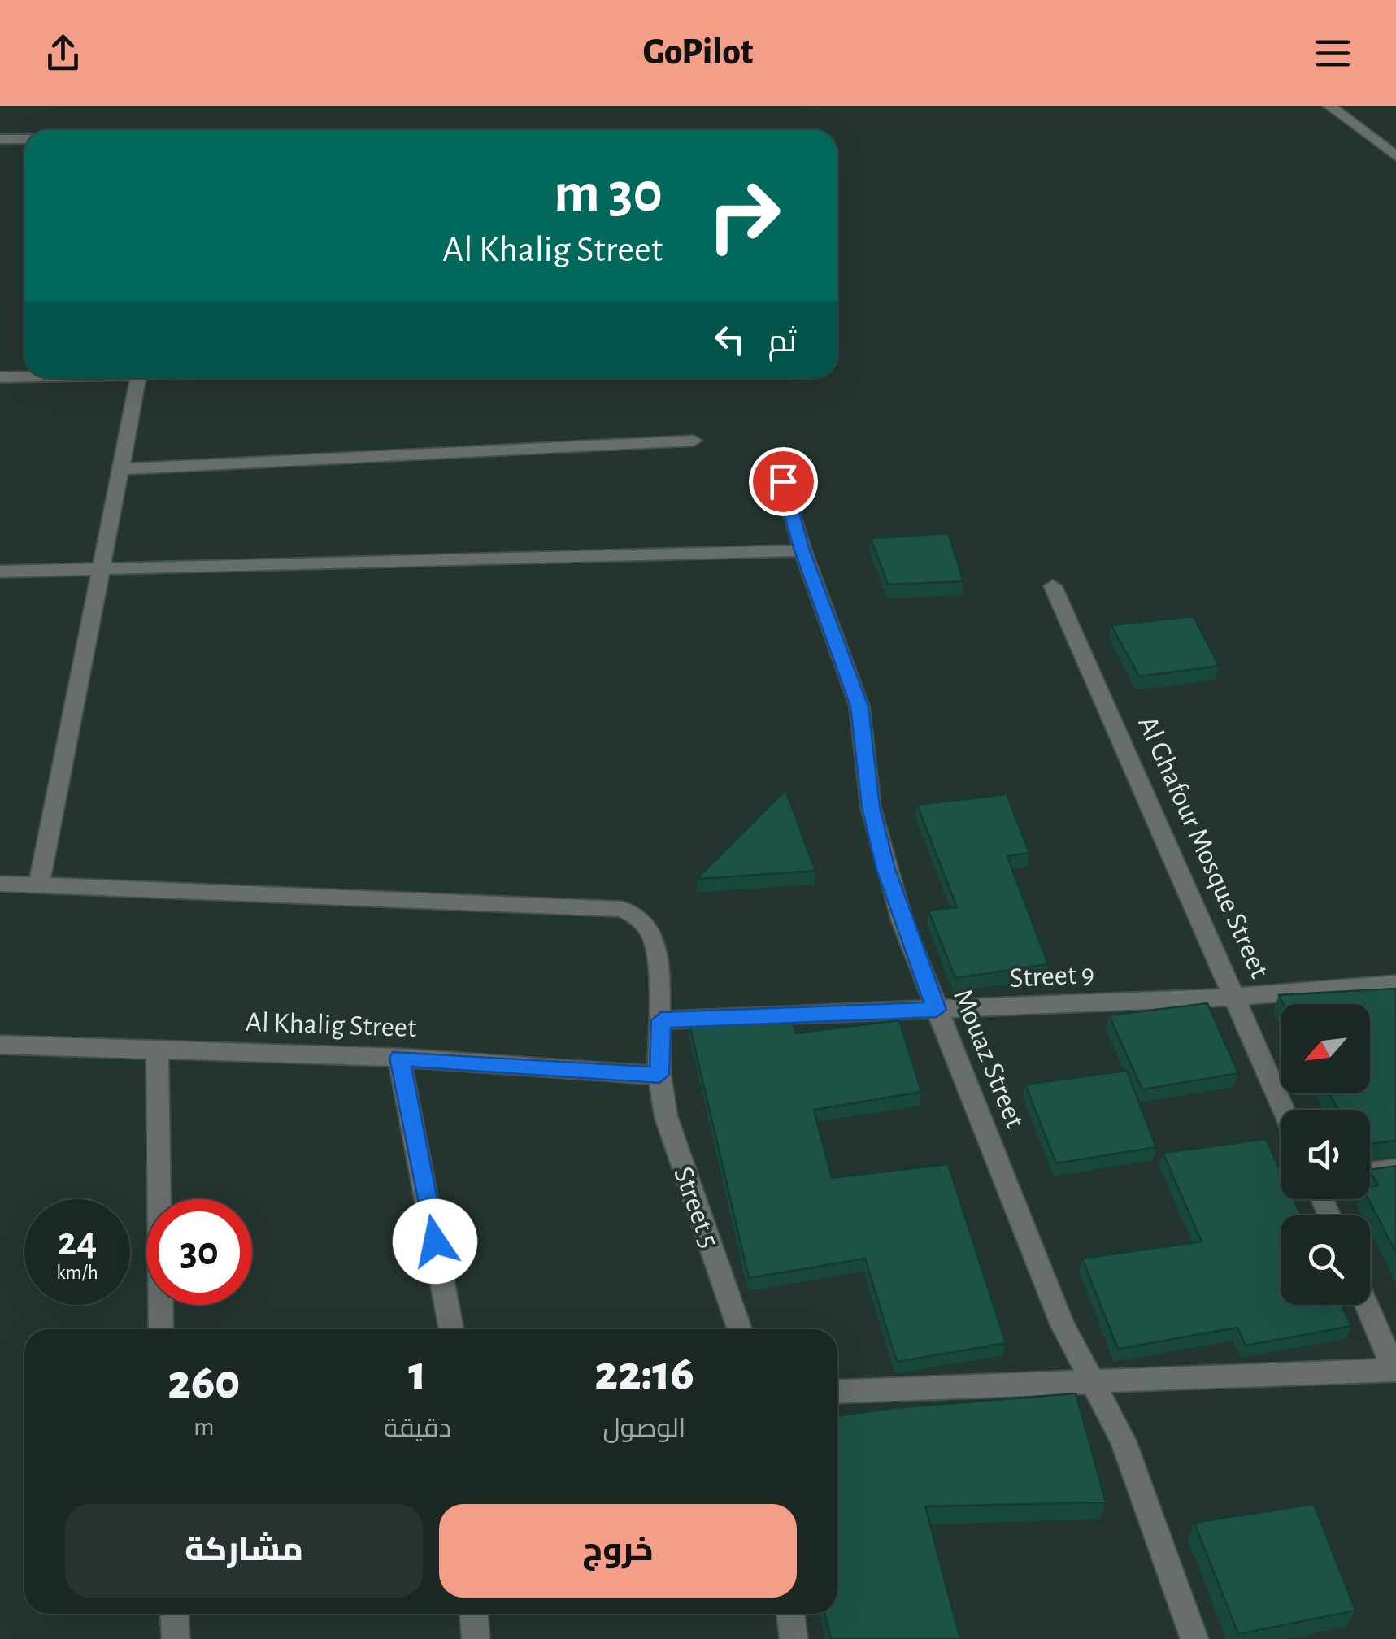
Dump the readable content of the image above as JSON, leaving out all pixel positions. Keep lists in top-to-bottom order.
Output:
{
  "streets": {
    "street": [
      "Al Ghafour Mosque Street",
      "Street 9",
      "Al Khalig Street",
      "Mouaz Street",
      "Street 5"
    ]
  },
  "crossings": [
    ["Al Ghafour Mosque Street", "Street 9"],
    ["Street 9", "Mouaz Street"],
    ["Street 9", "Street 5"],
    ["Al Khalig Street", "Street 5"]
  ],
  "north": "bottom left",
  "page": {
    "header": "GoPilot",
    "turn": ["30 m", "Al Khalig Street"],
    "then": "ثم",
    "speed": "24 km/h",
    "limit": "30",
    "eta": [
      "22:16",
      "الوصول",
      "1",
      "دقيقة",
      "260",
      "m"
    ],
    "buttons": ["خروج", "مشاركة"]
  }
}
